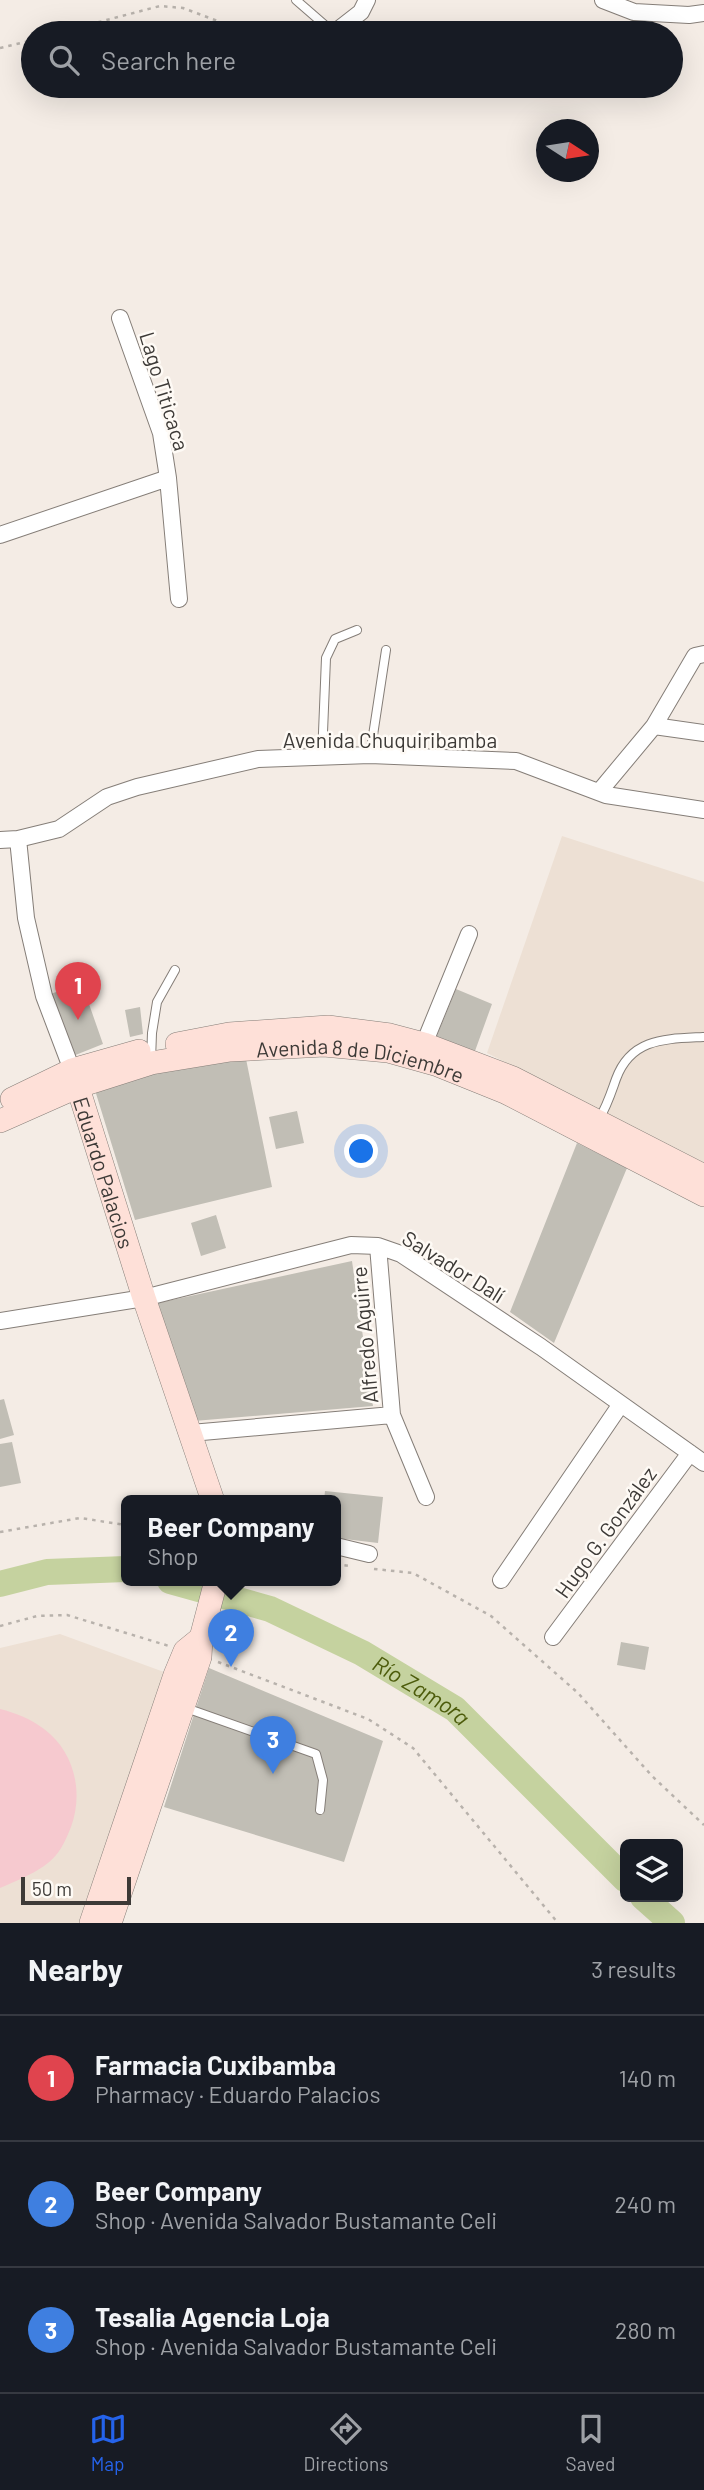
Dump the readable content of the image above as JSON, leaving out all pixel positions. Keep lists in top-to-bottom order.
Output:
{
  "streets": {
    "main road": ["Avenida 8 de Diciembre", "Eduardo Palacios"],
    "street": [
      "Lago Titicaca",
      "Avenida Chuquiribamba",
      "Salvador Dalí",
      "Alfredo Aguirre",
      "Hugo G. González"
    ]
  },
  "crossings": [
    ["Avenida Chuquiribamba", "Eduardo Palacios"],
    ["Avenida 8 de Diciembre", "Eduardo Palacios"],
    ["Eduardo Palacios", "Salvador Dalí"],
    ["Salvador Dalí", "Alfredo Aguirre"],
    ["Salvador Dalí", "Hugo G. González"]
  ],
  "water": ["Río Zamora"],
  "scale_bar": "50 m",
  "north": "right",
  "page": {
    "search": "Search here",
    "pins": ["1", "2", "3"],
    "popup": ["Beer Company", "Shop"],
    "scale": "50 m",
    "heading": ["Nearby", "3 results"],
    "list": [
      {
        "mark": "1",
        "name": "Farmacia Cuxibamba",
        "note": "Pharmacy · Eduardo Palacios",
        "value": "140 m"
      },
      {
        "mark": "2",
        "name": "Beer Company",
        "note": "Shop · Avenida Salvador Bustamante Celi",
        "value": "240 m"
      },
      {
        "mark": "3",
        "name": "Tesalia Agencia Loja",
        "note": "Shop · Avenida Salvador Bustamante Celi",
        "value": "280 m"
      }
    ],
    "nav": ["Map", "Directions", "Saved"]
  }
}
